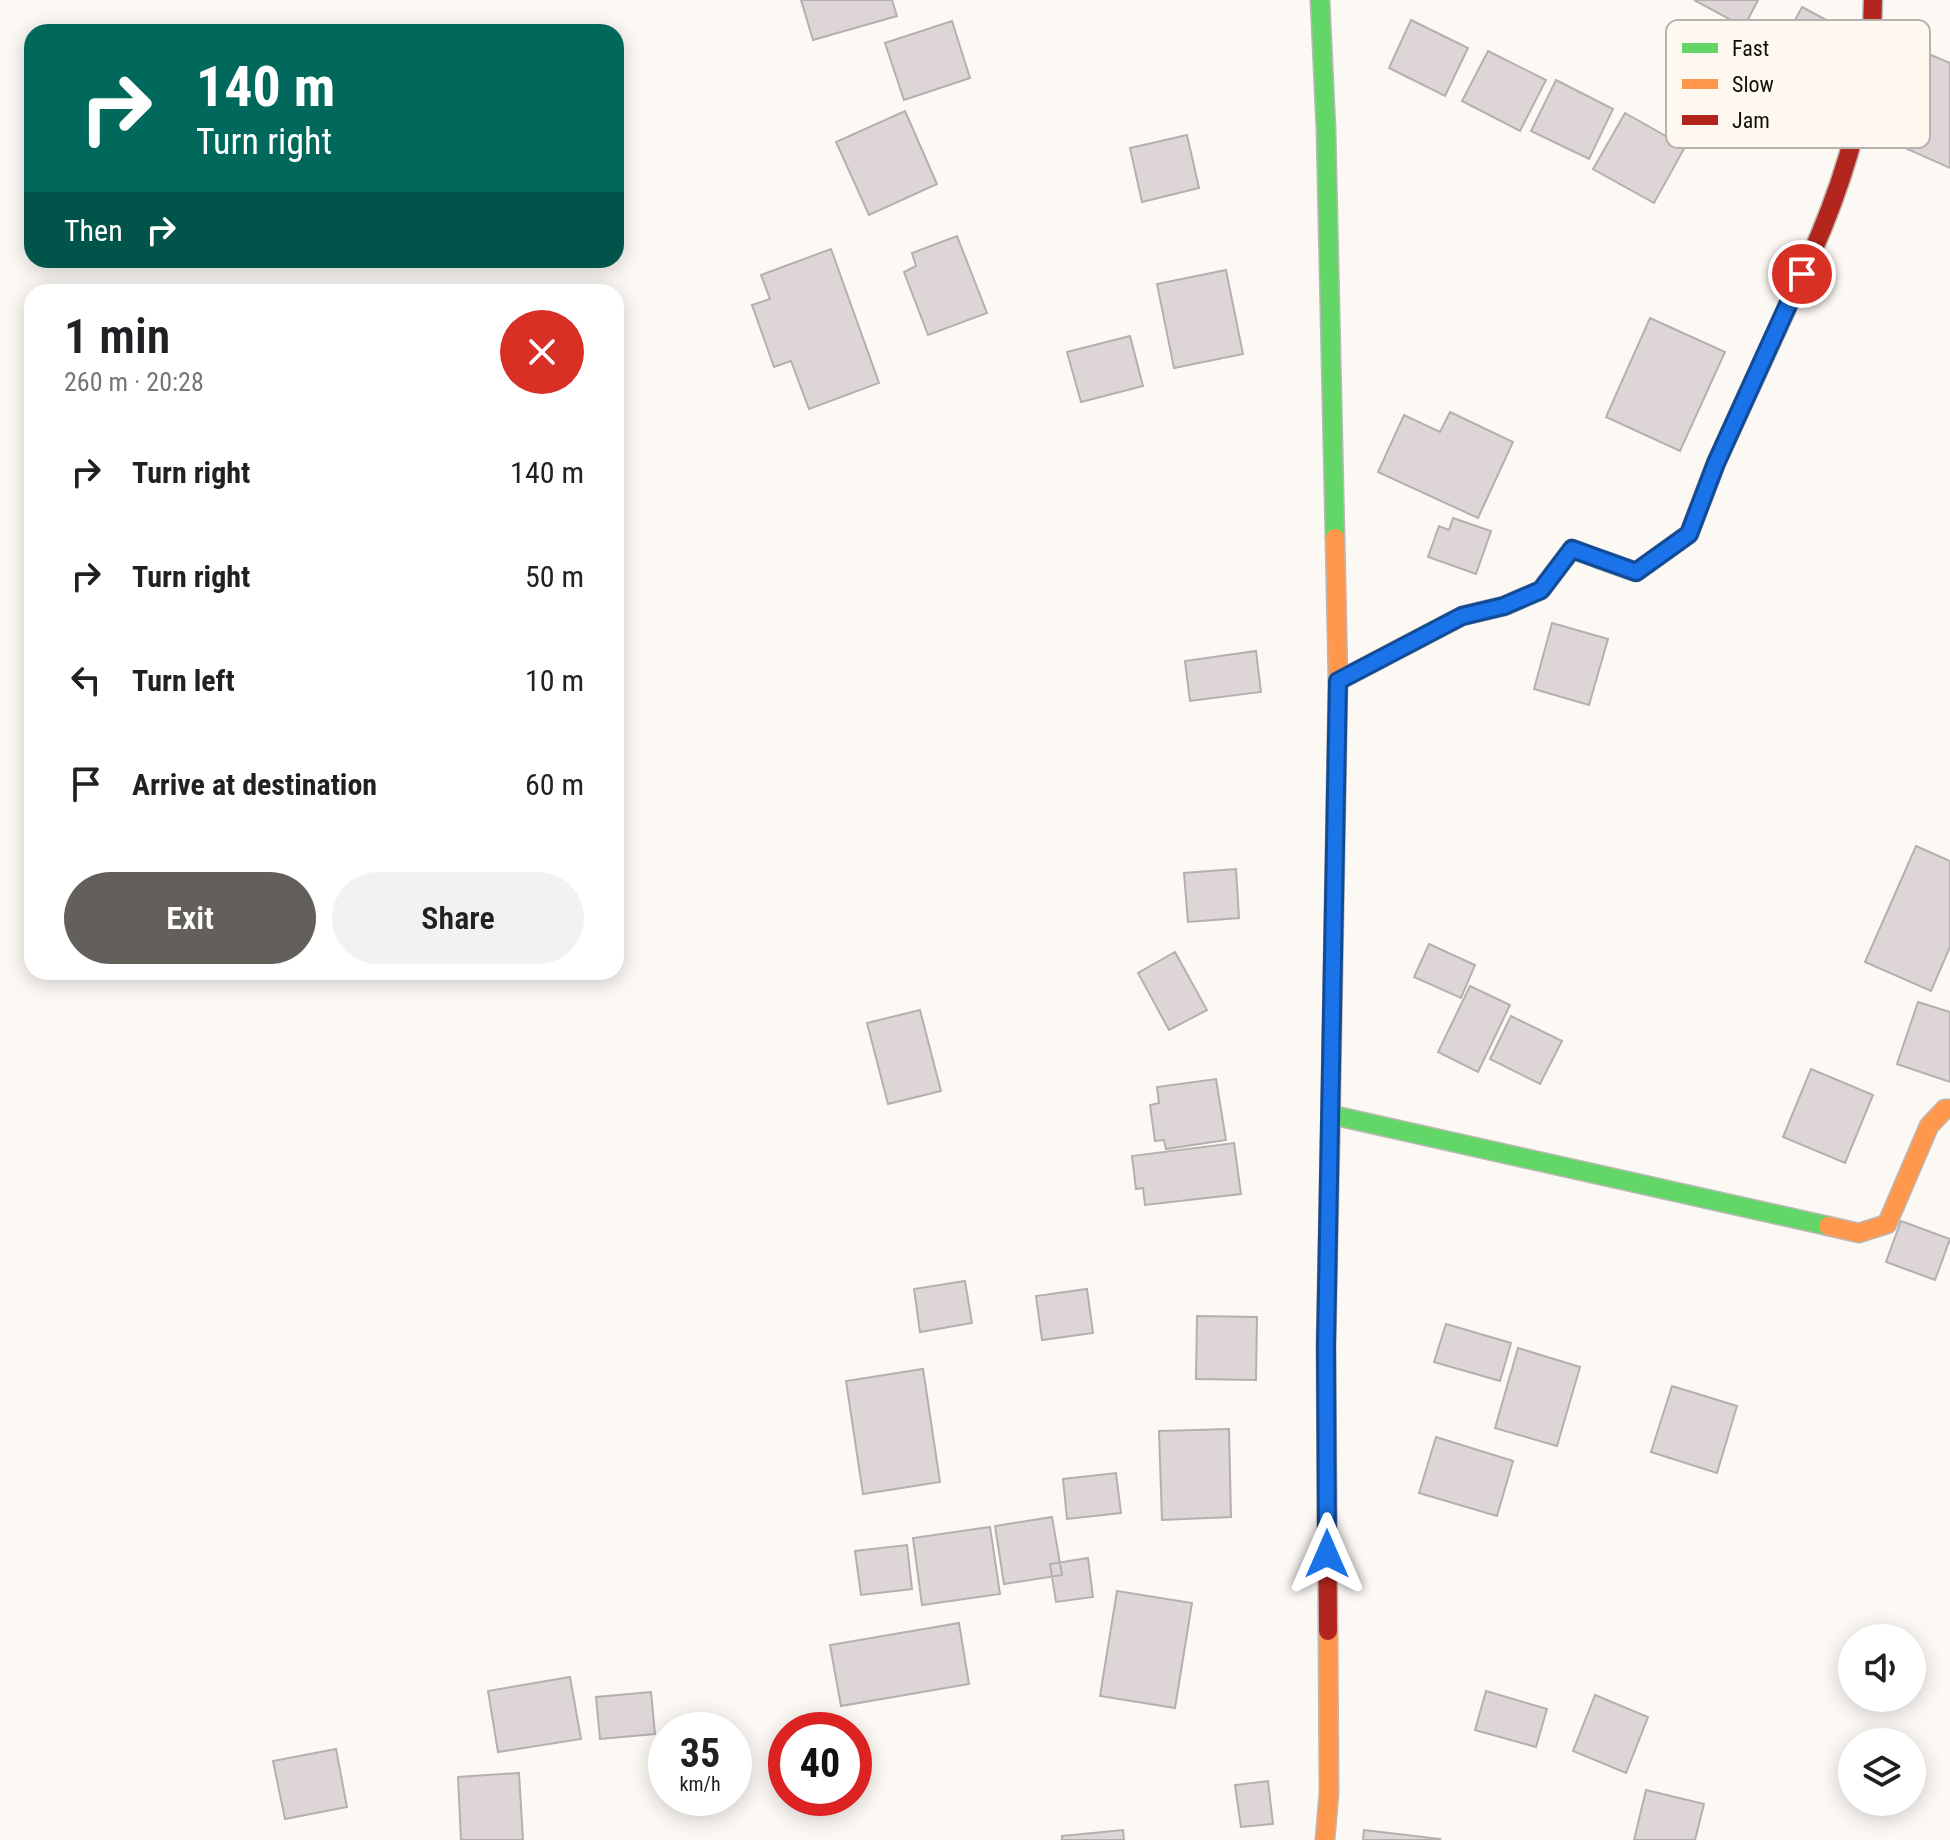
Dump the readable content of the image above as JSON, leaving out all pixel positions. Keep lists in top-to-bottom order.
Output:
{
  "legend": ["Fast", "Slow", "Jam"],
  "page": {
    "turn": ["140 m", "Turn right"],
    "then": "Then",
    "heading": ["1 min", "260 m · 20:28"],
    "list": [
      {
        "name": "Turn right",
        "value": "140 m"
      },
      {
        "name": "Turn right",
        "value": "50 m"
      },
      {
        "name": "Turn left",
        "value": "10 m"
      },
      {
        "name": "Arrive at destination",
        "value": "60 m"
      }
    ],
    "buttons": ["Exit", "Share"],
    "speed": "35 km/h",
    "limit": "40"
  }
}
